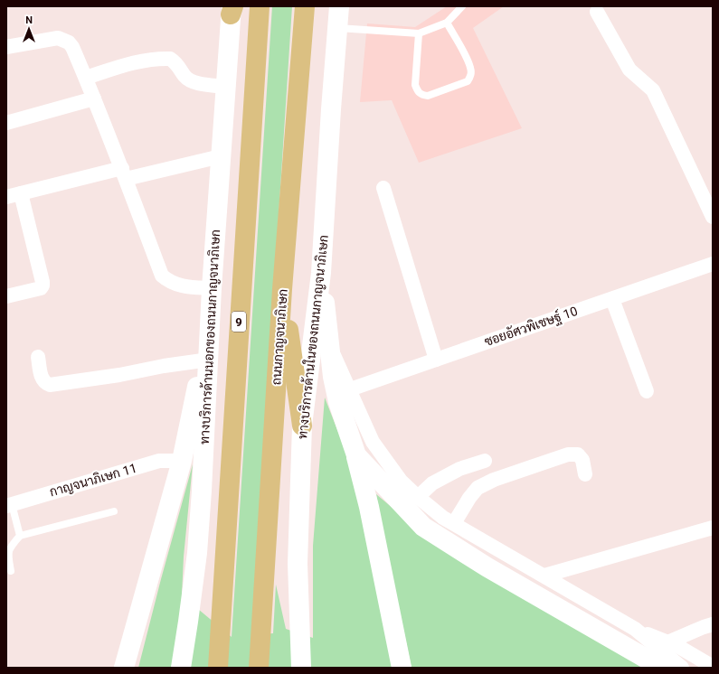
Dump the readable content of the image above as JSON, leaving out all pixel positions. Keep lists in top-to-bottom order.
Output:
{
  "streets": {
    "highway": ["9", "ถนนกาญจนาภิเษก"],
    "main road": ["ทางบริการด้านนอกของถนนกาญจนาภิเษก", "ทางบริการด้านในของถนนกาญจนาภิเษก"],
    "street": ["ซอยอัศวพิเชษฐ์ 10", "กาญจนาภิเษก 11"]
  },
  "north": "top"
}
